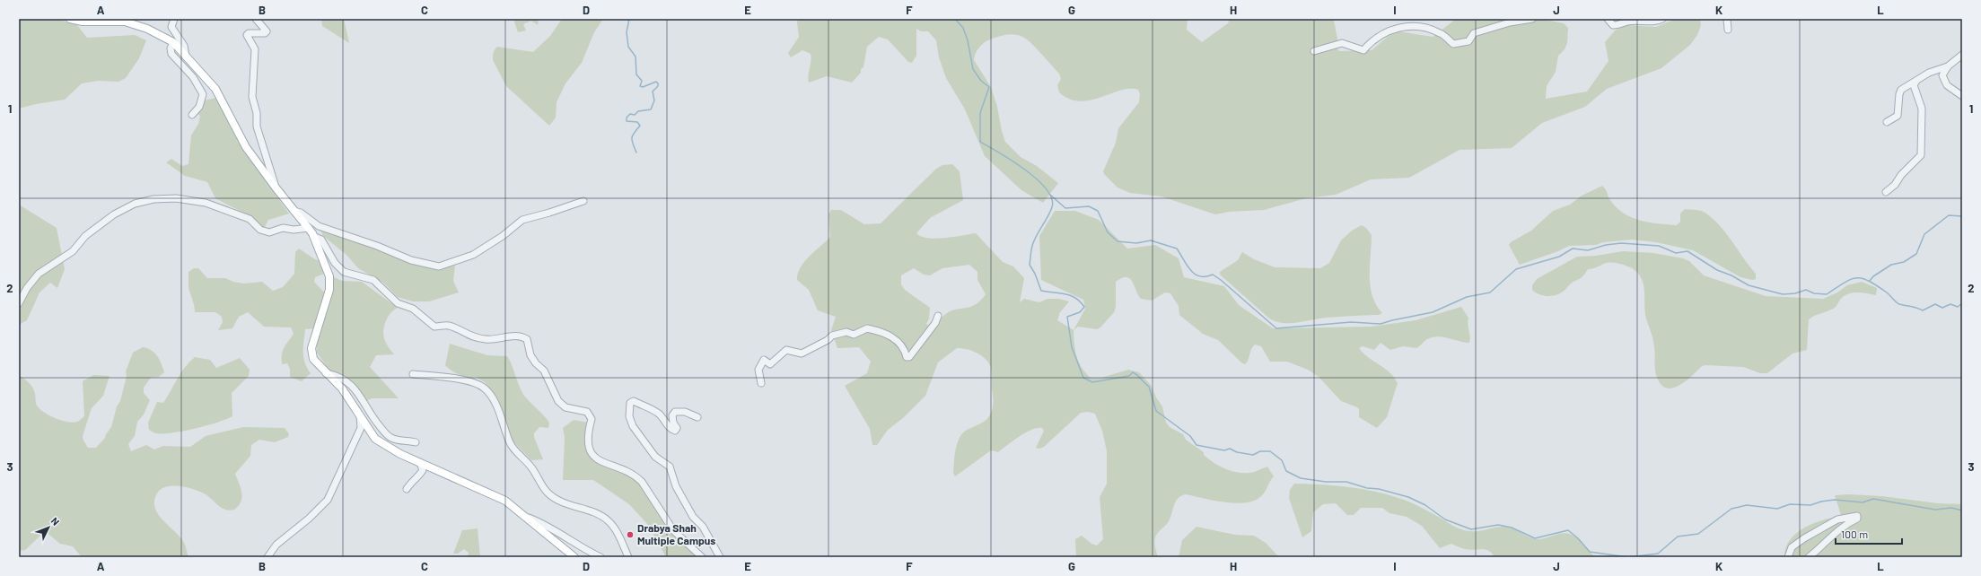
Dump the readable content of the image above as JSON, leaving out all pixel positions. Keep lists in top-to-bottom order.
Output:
{
  "places": ["Drabya Shah Multiple Campus"],
  "scale_bar": "100 m",
  "north": "top right",
  "grid": {
    "columns": [
      "A",
      "B",
      "C",
      "D",
      "E",
      "F",
      "G",
      "H",
      "I",
      "J",
      "K",
      "L"
    ],
    "rows": ["1", "2", "3"]
  }
}
